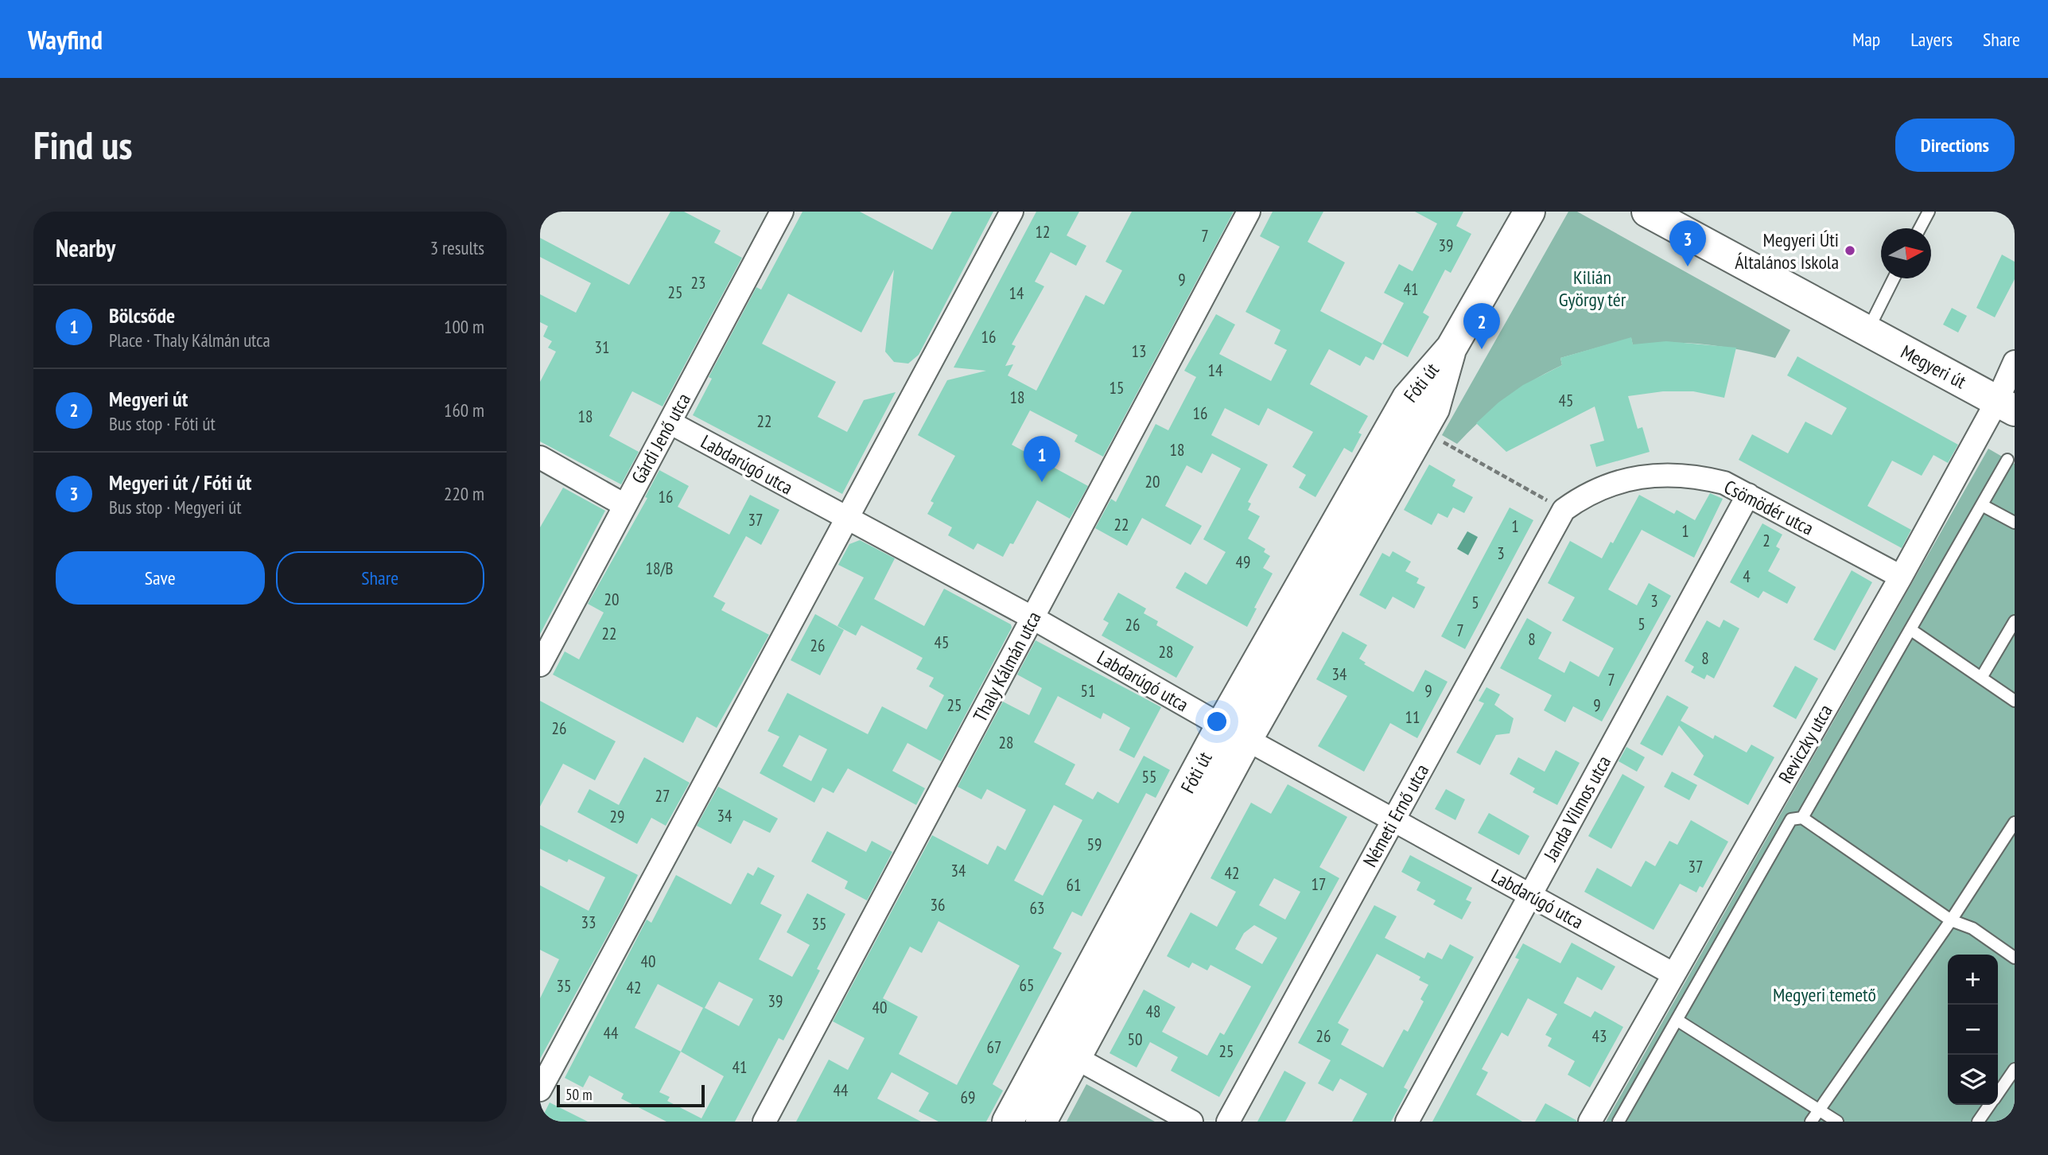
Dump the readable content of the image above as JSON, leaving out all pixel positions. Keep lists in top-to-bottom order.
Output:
{
  "streets": {
    "street": [
      "Megyeri út",
      "Fóti út",
      "Gárdi Jenő utca",
      "Labdarúgó utca",
      "Csömödér utca",
      "Thaly Kálmán utca",
      "Reviczky utca",
      "Janda Vilmos utca",
      "Németi Ernő utca"
    ]
  },
  "crossings": [
    ["Megyeri út", "Reviczky utca"],
    ["Fóti út", "Labdarúgó utca"],
    ["Gárdi Jenő utca", "Labdarúgó utca"],
    ["Labdarúgó utca", "Thaly Kálmán utca"],
    ["Labdarúgó utca", "Reviczky utca"],
    ["Labdarúgó utca", "Janda Vilmos utca"],
    ["Labdarúgó utca", "Németi Ernő utca"],
    ["Csömödér utca", "Reviczky utca"],
    ["Csömödér utca", "Janda Vilmos utca"],
    ["Csömödér utca", "Németi Ernő utca"]
  ],
  "parks": ["Kilián György tér", "Megyeri temető"],
  "places": ["Megyeri Úti Általános Iskola"],
  "house_numbers": [
    "12",
    "7",
    "39",
    "9",
    "23",
    "41",
    "25",
    "14",
    "16",
    "31",
    "13",
    "14",
    "15",
    "18",
    "45",
    "16",
    "18",
    "22",
    "18",
    "20",
    "16",
    "37",
    "22",
    "1",
    "1",
    "2",
    "3",
    "49",
    "18/B",
    "4",
    "20",
    "3",
    "5",
    "5",
    "26",
    "7",
    "22",
    "8",
    "45",
    "26",
    "28",
    "8",
    "34",
    "7",
    "51",
    "9",
    "25",
    "9",
    "11",
    "26",
    "28",
    "55",
    "27",
    "34",
    "29",
    "59",
    "37",
    "34",
    "42",
    "17",
    "61",
    "36",
    "63",
    "33",
    "35",
    "40",
    "65",
    "35",
    "42",
    "39",
    "40",
    "48",
    "44",
    "26",
    "43",
    "50",
    "67",
    "25",
    "41",
    "44",
    "69"
  ],
  "scale_bar": "50 m",
  "north": "right",
  "page": {
    "header": "Wayfind",
    "nav": ["Map", "Layers", "Share"],
    "buttons": [
      "Directions",
      ["Save", "Share"]
    ],
    "title": "Find us",
    "heading": ["Nearby", "3 results"],
    "pins": ["3", "2", "1"],
    "list": [
      {
        "mark": "1",
        "name": "Bölcsőde",
        "note": "Place · Thaly Kálmán utca",
        "value": "100 m"
      },
      {
        "mark": "2",
        "name": "Megyeri út",
        "note": "Bus stop · Fóti út",
        "value": "160 m"
      },
      {
        "mark": "3",
        "name": "Megyeri út / Fóti út",
        "note": "Bus stop · Megyeri út",
        "value": "220 m"
      }
    ],
    "map_buttons": ["+", "−"],
    "scale": "50 m"
  }
}
